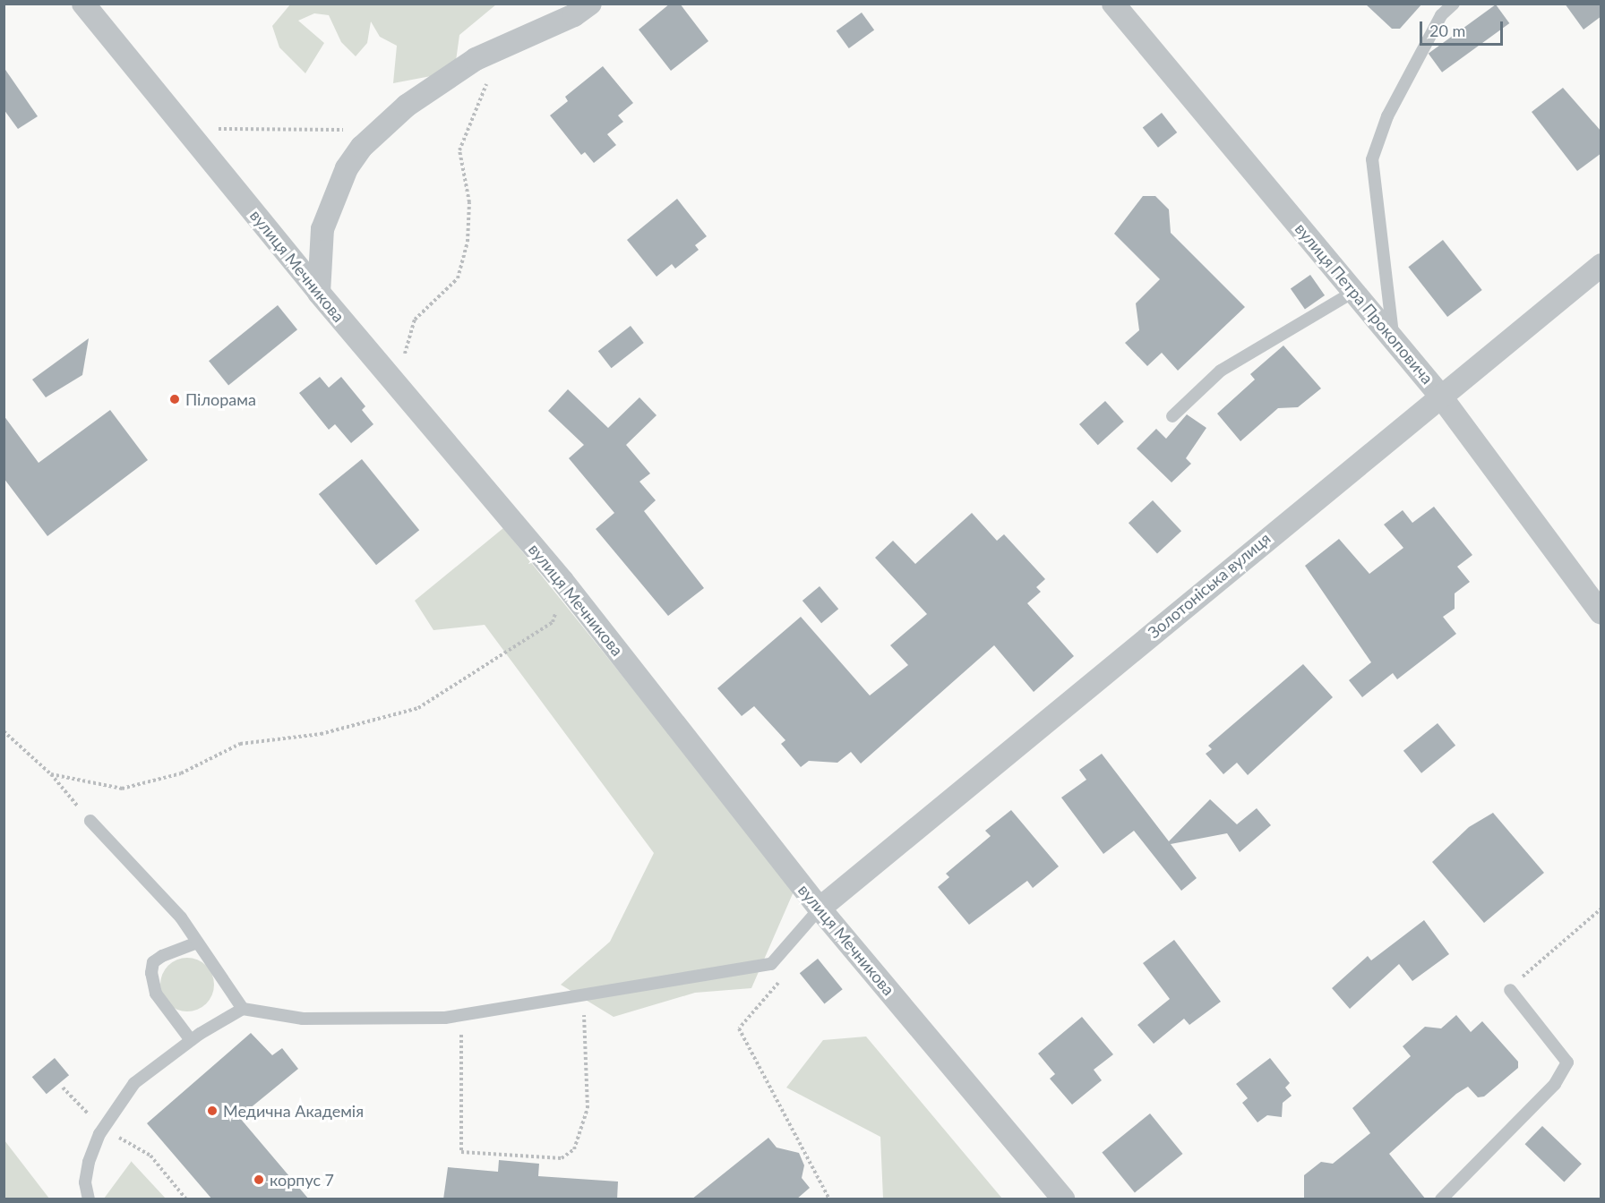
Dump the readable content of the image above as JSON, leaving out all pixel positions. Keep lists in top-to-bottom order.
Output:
{
  "streets": {
    "street": ["вулиця Мечникова", "вулиця Петра Прокоповича", "Золотоніська вулиця"]
  },
  "crossings": [
    ["вулиця Мечникова", "Золотоніська вулиця"],
    ["вулиця Петра Прокоповича", "Золотоніська вулиця"]
  ],
  "places": ["Пілорама", "Медична Академія", "корпус 7"],
  "scale_bar": "20 m"
}
